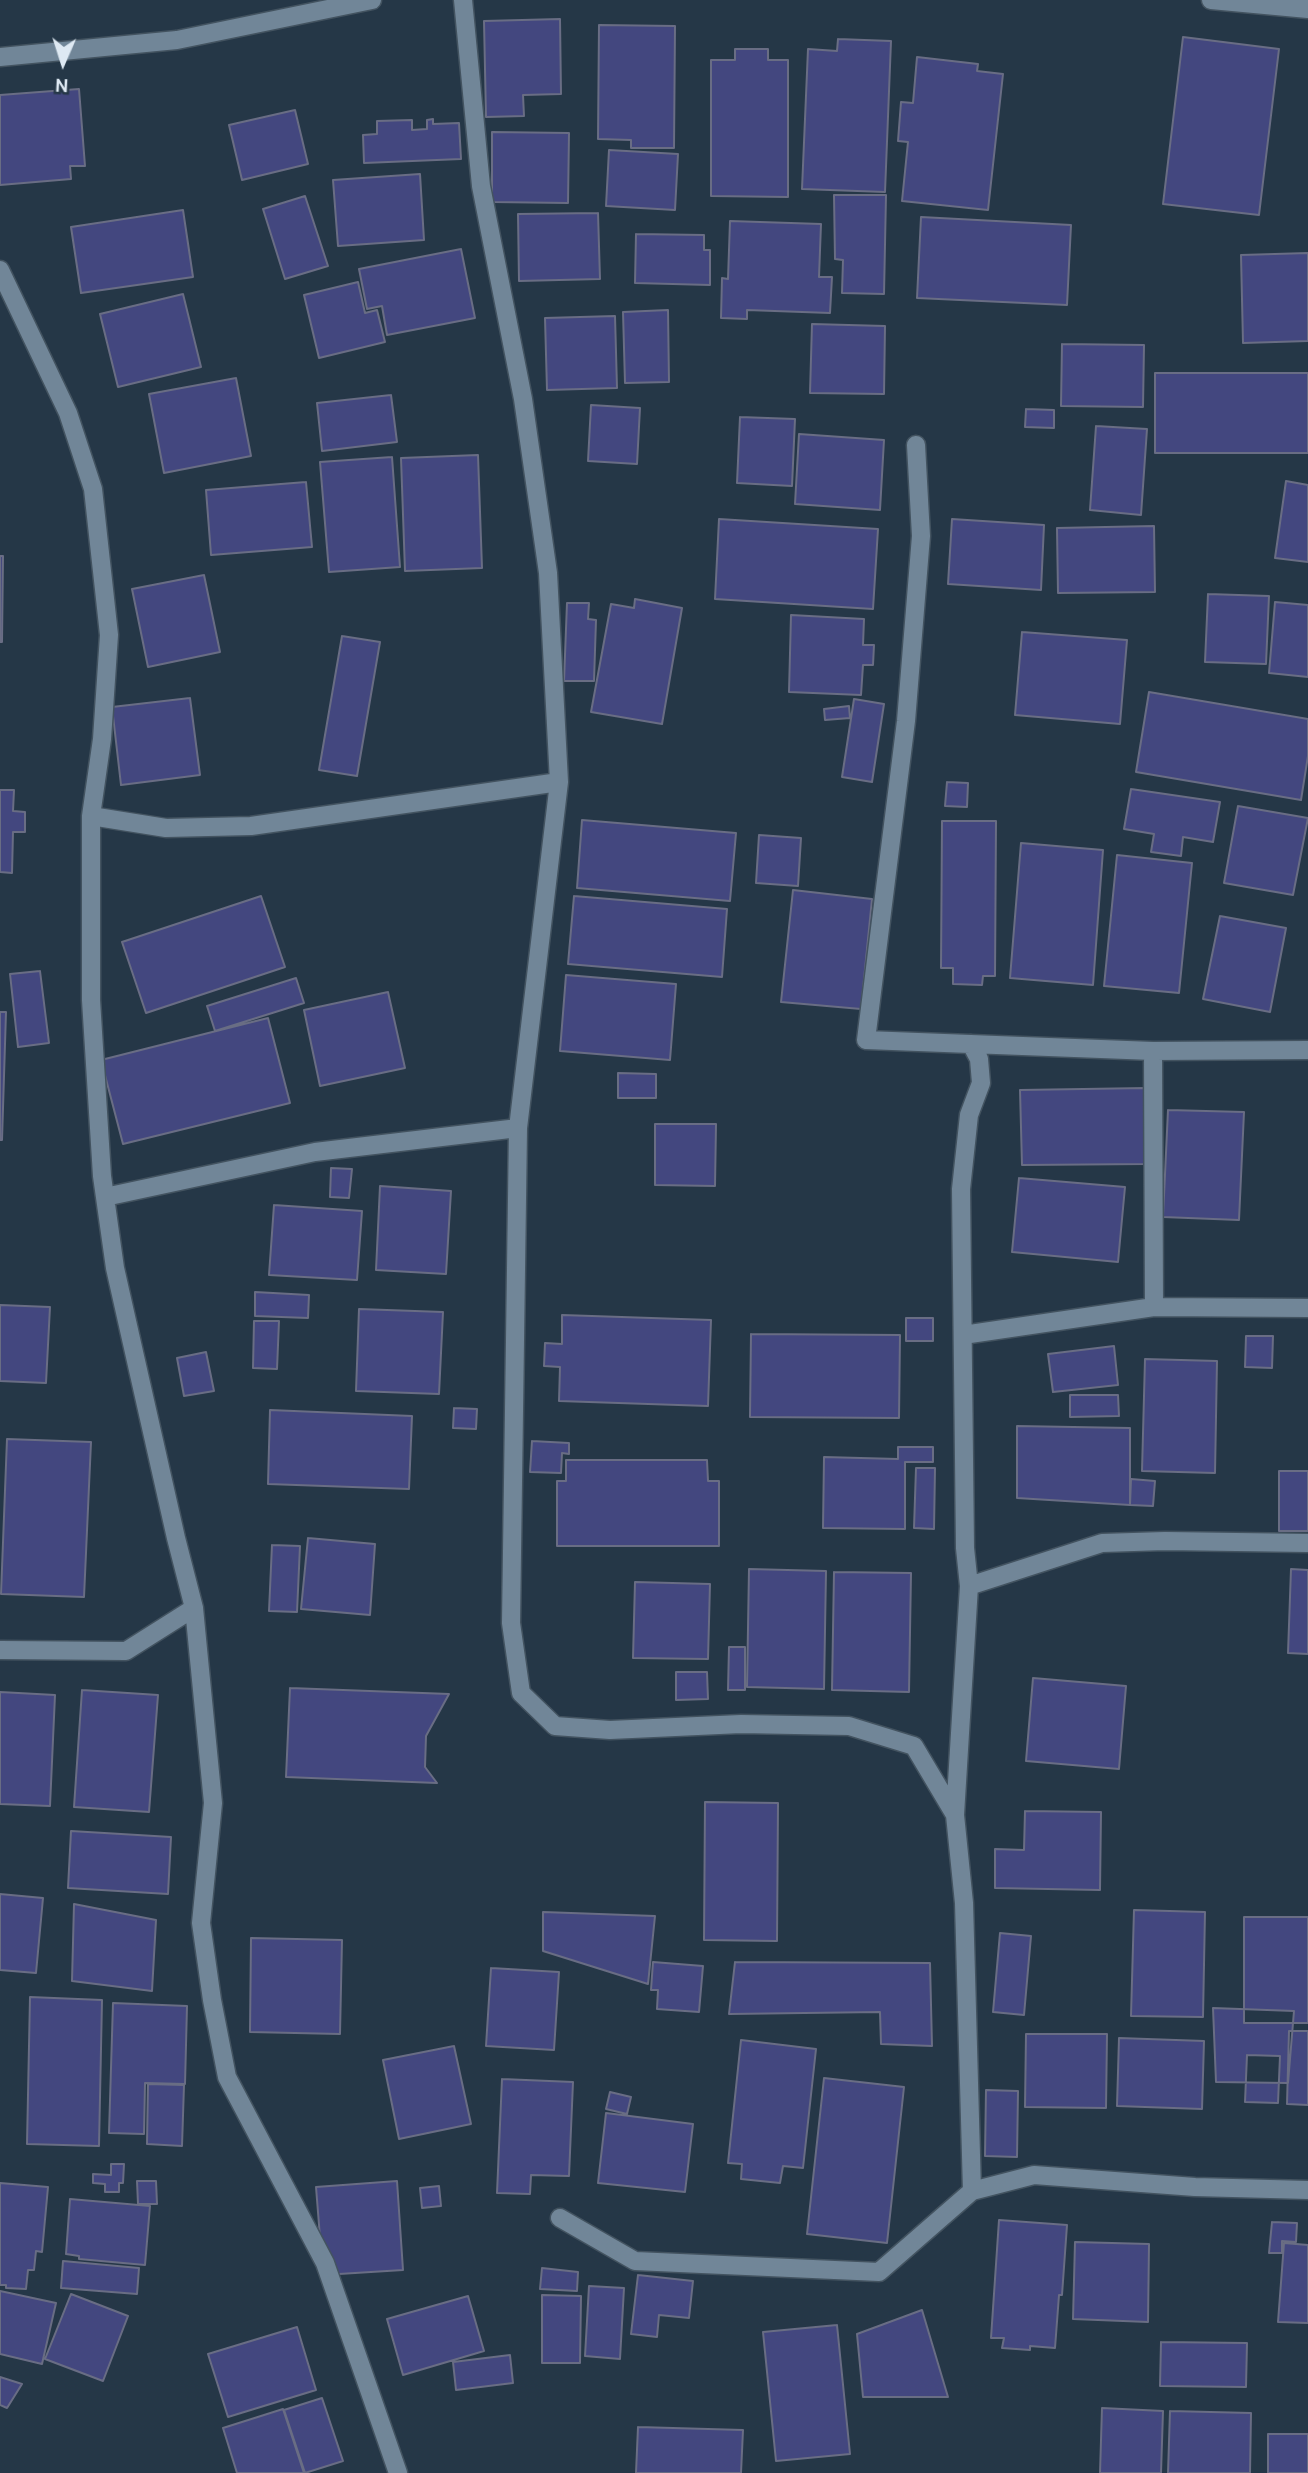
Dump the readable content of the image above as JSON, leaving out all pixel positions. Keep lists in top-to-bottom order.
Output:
{
  "north": "bottom"
}
